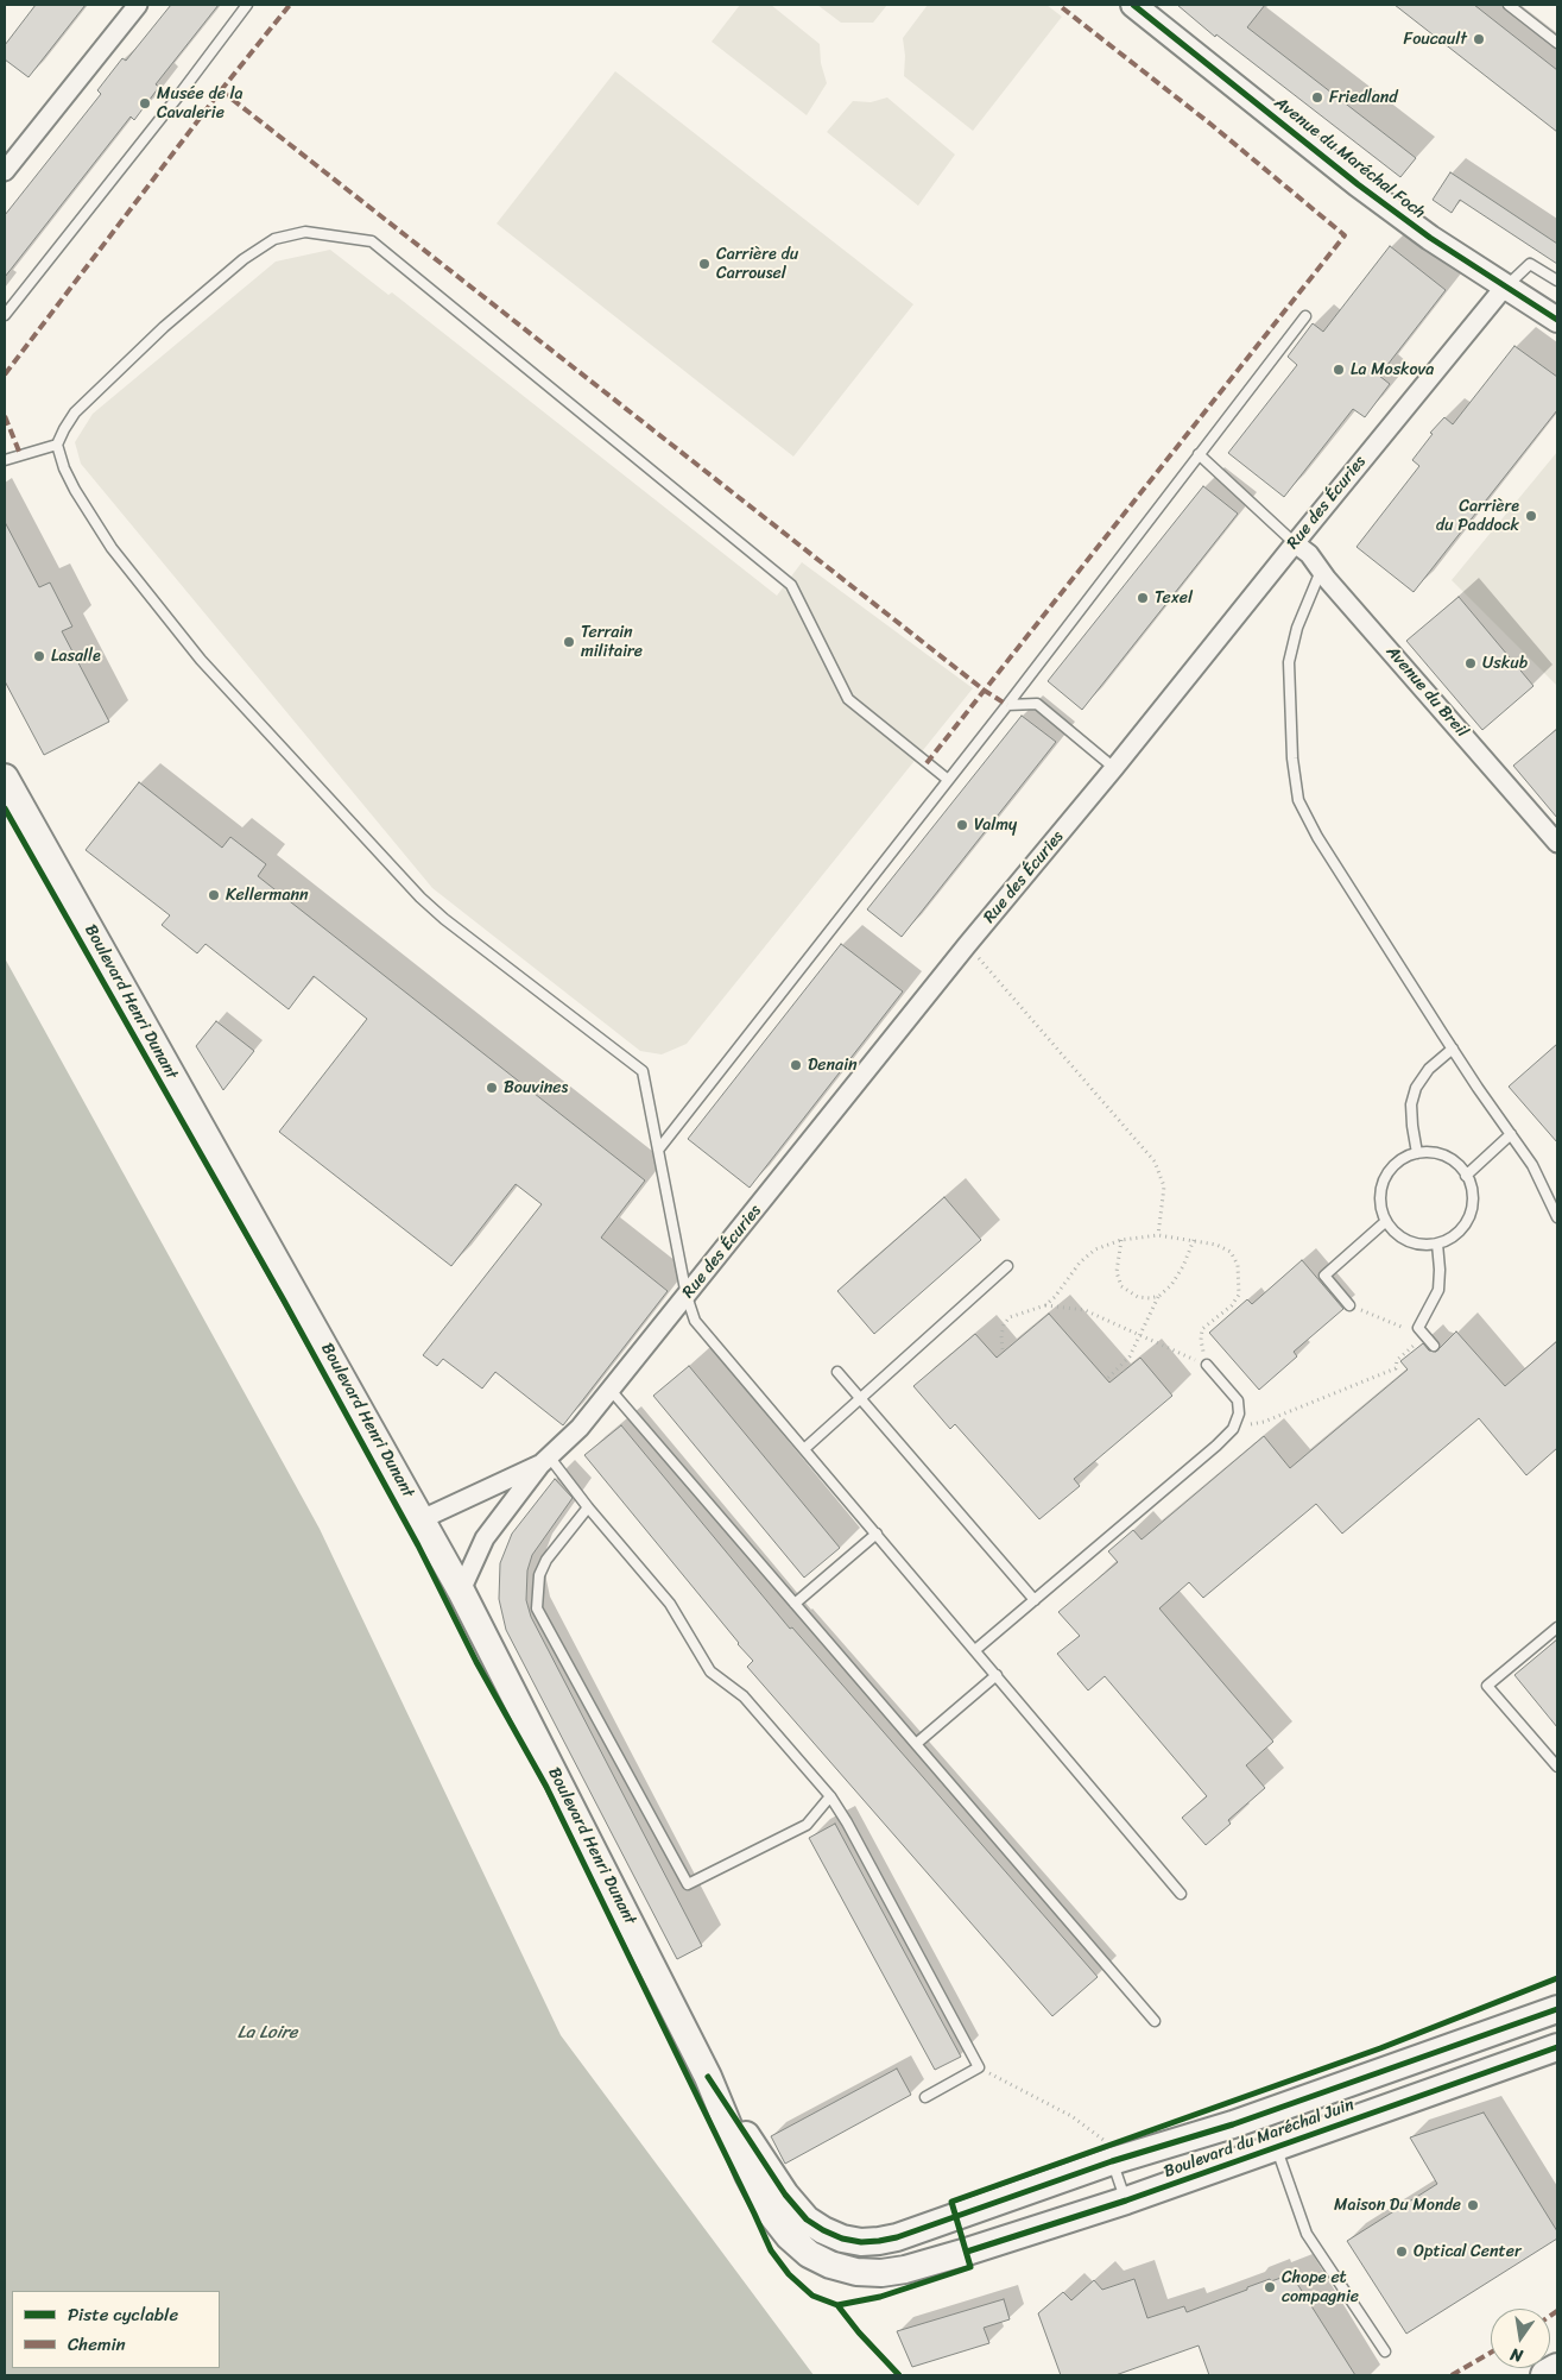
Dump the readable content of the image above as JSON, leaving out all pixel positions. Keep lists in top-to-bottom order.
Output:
{
  "streets": {
    "main road": ["Boulevard Henri Dunant", "Boulevard du Maréchal Juin"],
    "street": ["Avenue du Maréchal Foch", "Rue des Écuries", "Avenue du Breil"]
  },
  "crossings": [
    ["Avenue du Maréchal Foch", "Rue des Écuries"],
    ["Rue des Écuries", "Avenue du Breil"],
    ["Rue des Écuries", "Boulevard Henri Dunant"],
    ["Boulevard Henri Dunant", "Boulevard du Maréchal Juin"]
  ],
  "water": ["La Loire"],
  "places": [
    "Foucault",
    "Friedland",
    "Musée de la Cavalerie",
    "Carrière du Carrousel",
    "La Moskova",
    "Carrière du Paddock",
    "Texel",
    "Terrain militaire",
    "Lasalle",
    "Uskub",
    "Valmy",
    "Kellermann",
    "Denain",
    "Bouvines",
    "Maison Du Monde",
    "Optical Center",
    "Chope et compagnie"
  ],
  "legend": ["Piste cyclable", "Chemin"],
  "north": "bottom"
}
